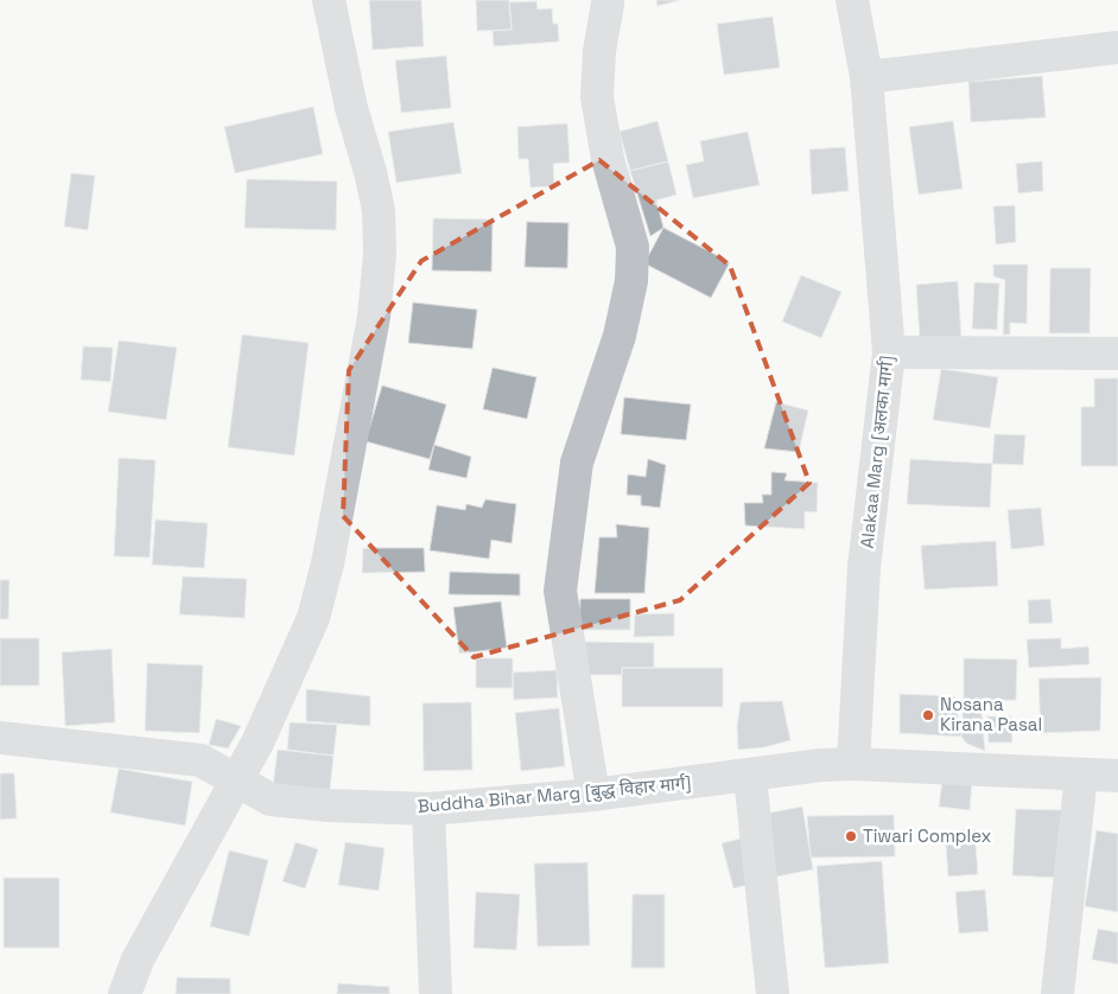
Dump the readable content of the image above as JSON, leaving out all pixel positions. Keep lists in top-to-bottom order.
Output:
{
  "streets": {
    "street": ["Alakaa Marg [अलका मार्ग]", "Buddha Bihar Marg [बुद्ध विहार मार्ग]"]
  },
  "crossings": [
    ["Alakaa Marg [अलका मार्ग]", "Buddha Bihar Marg [बुद्ध विहार मार्ग]"]
  ],
  "places": ["Nosana Kirana Pasal", "Tiwari Complex"]
}
